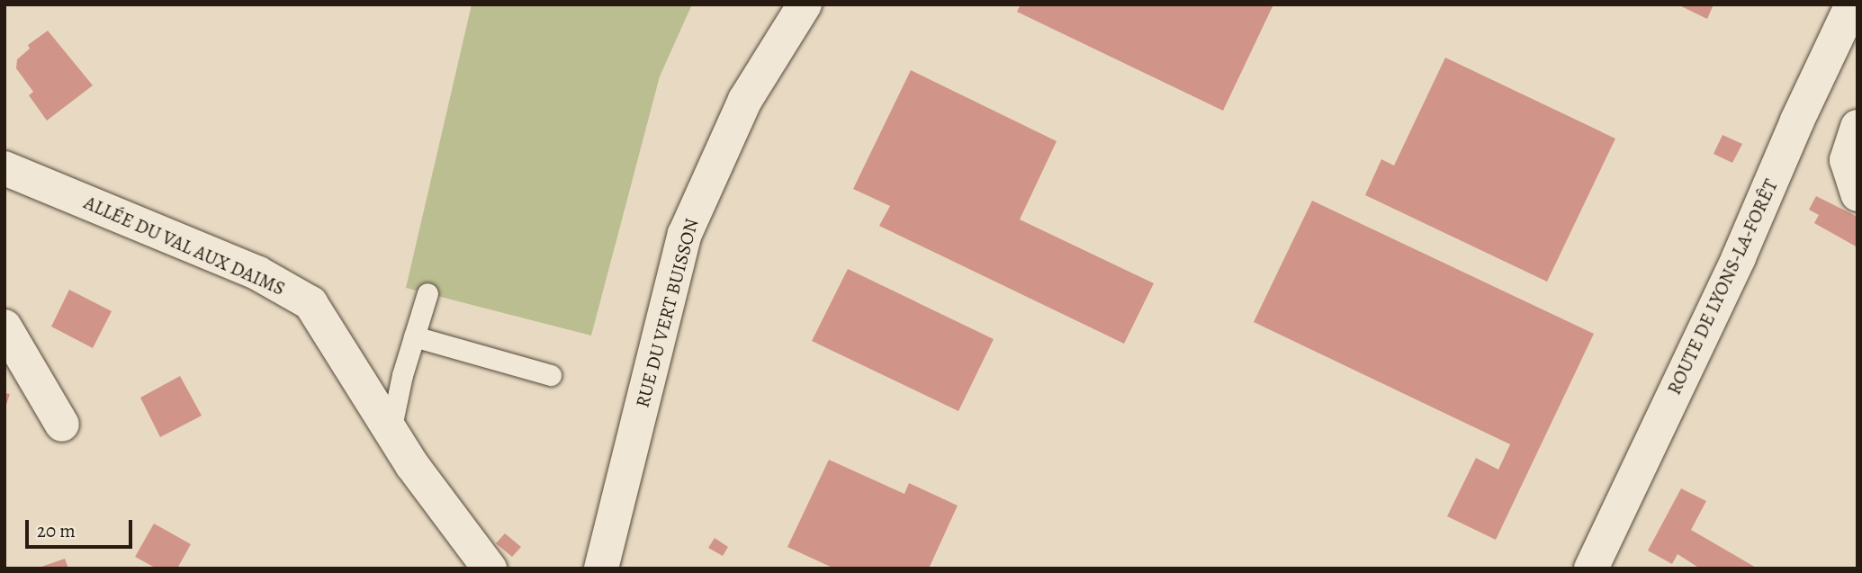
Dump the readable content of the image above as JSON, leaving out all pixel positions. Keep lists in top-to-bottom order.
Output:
{
  "streets": {
    "street": ["ALLÉE DU VAL AUX DAIMS", "ROUTE DE LYONS-LA-FORÊT", "RUE DU VERT BUISSON"]
  },
  "scale_bar": "20 m"
}
